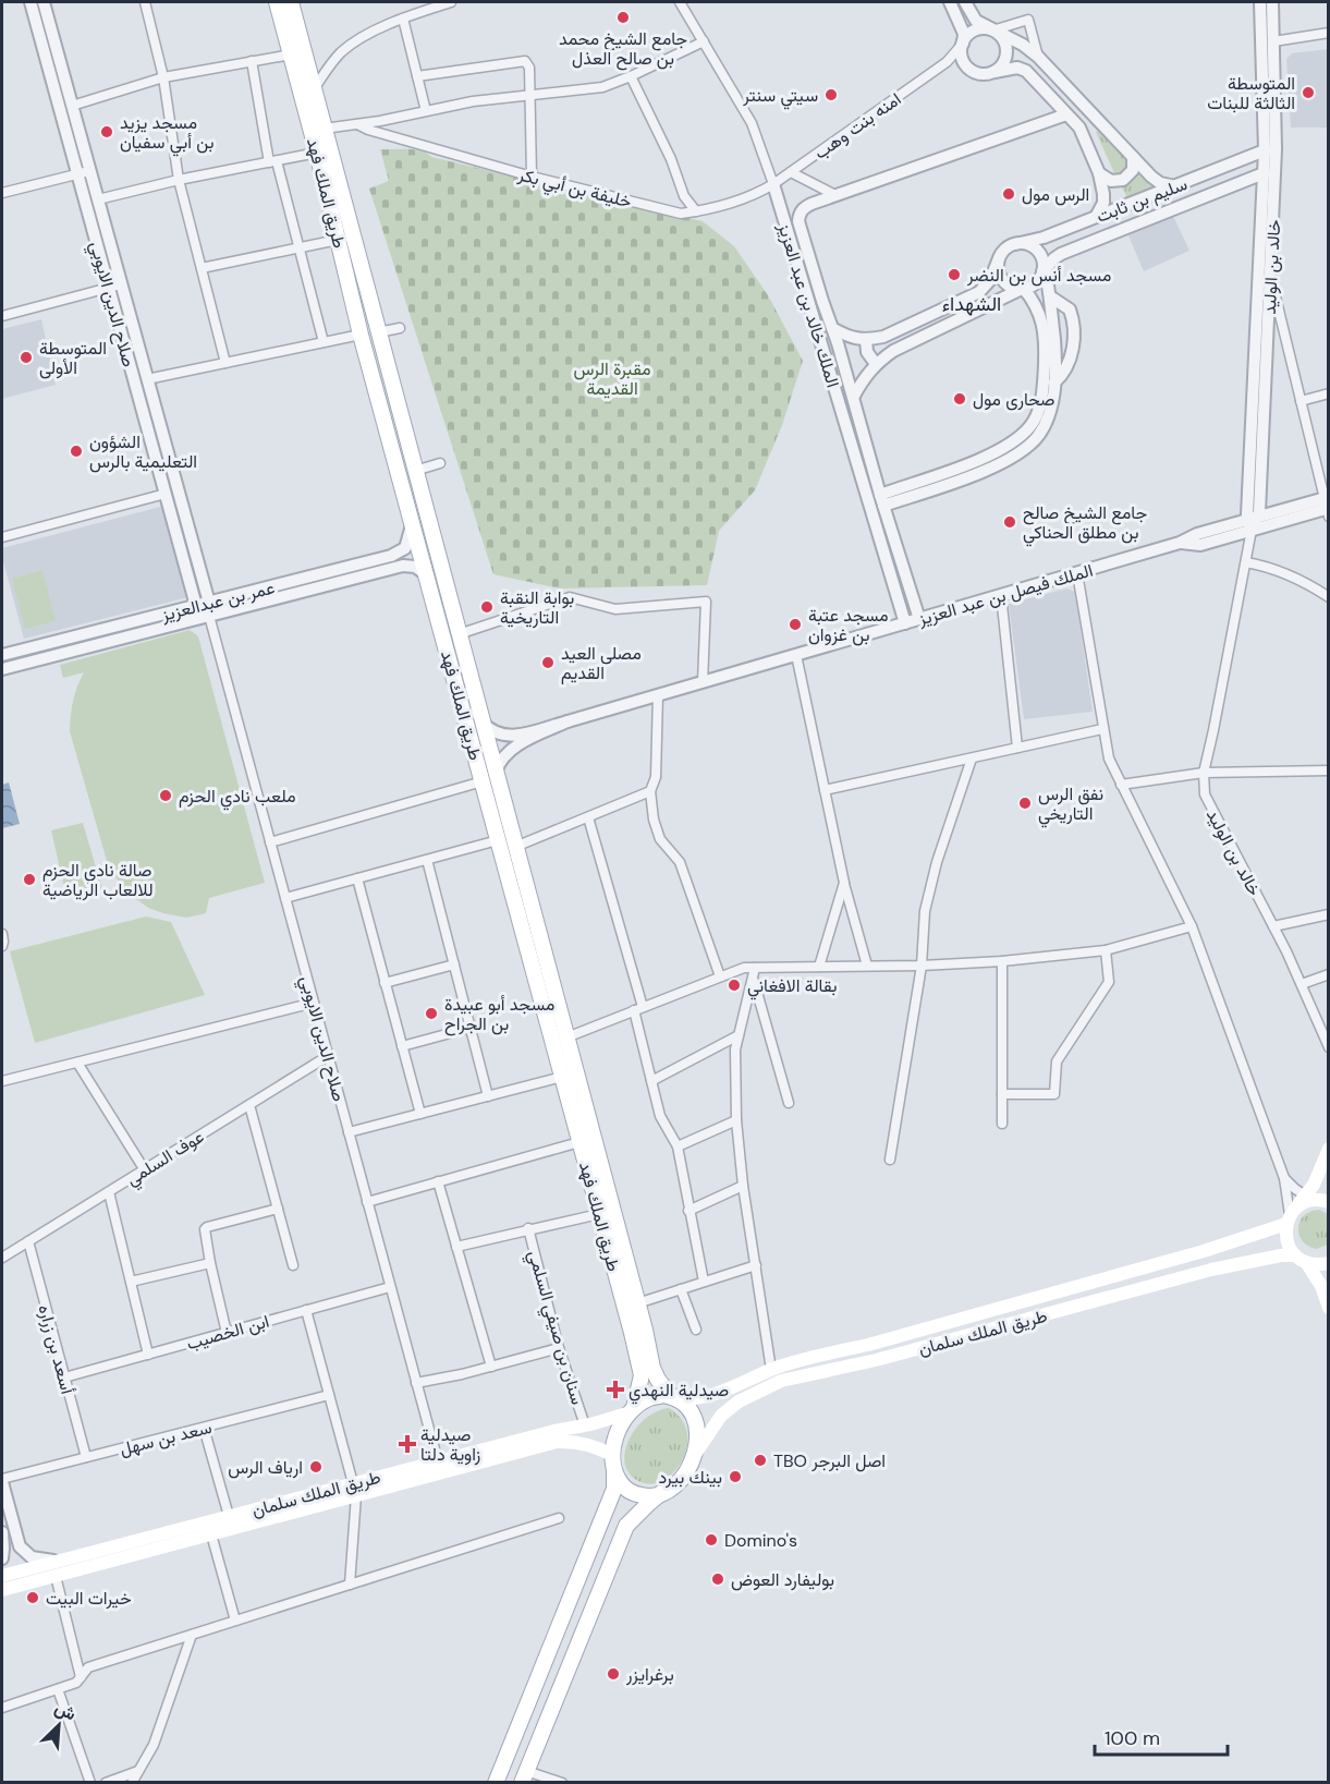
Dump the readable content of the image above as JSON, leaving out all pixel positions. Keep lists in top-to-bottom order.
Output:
{
  "streets": {
    "main road": ["طريق الملك فهد", "طريق الملك سلمان"],
    "street": [
      "امنه بنت وهب",
      "خليفة بن أبي بكر",
      "سليم بن ثابت",
      "خالد بن الوليد",
      "صلاح الدين الايوبي",
      "الملك خالد بن عبد العزيز",
      "الملك فيصل بن عبد العزيز",
      "عمر بن عبدالعزيز",
      "عوف السلمي",
      "سنان بن صيفي السلمي",
      "ابن الخصيب",
      "أسعد بن زراره",
      "سعد بن سهل"
    ]
  },
  "crossings": [
    ["امنه بنت وهب", "خليفة بن أبي بكر"],
    ["امنه بنت وهب", "الملك خالد بن عبد العزيز"],
    ["خليفة بن أبي بكر", "طريق الملك فهد"],
    ["خليفة بن أبي بكر", "الملك خالد بن عبد العزيز"],
    ["طريق الملك فهد", "عمر بن عبدالعزيز"],
    ["طريق الملك فهد", "طريق الملك سلمان"],
    ["سليم بن ثابت", "خالد بن الوليد"],
    ["خالد بن الوليد", "الملك فيصل بن عبد العزيز"],
    ["صلاح الدين الايوبي", "عمر بن عبدالعزيز"],
    ["صلاح الدين الايوبي", "عوف السلمي"],
    ["صلاح الدين الايوبي", "ابن الخصيب"],
    ["صلاح الدين الايوبي", "طريق الملك سلمان"],
    ["الملك خالد بن عبد العزيز", "الملك فيصل بن عبد العزيز"],
    ["عوف السلمي", "أسعد بن زراره"],
    ["سنان بن صيفي السلمي", "طريق الملك سلمان"],
    ["ابن الخصيب", "أسعد بن زراره"],
    ["أسعد بن زراره", "سعد بن سهل"]
  ],
  "districts": ["الشهداء"],
  "parks": ["مقبرة الرس القديمة"],
  "places": {
    "other": [
      "جامع الشيخ محمد بن صالح العذل",
      "المتوسطة الثالثة للبنات",
      "سيتي سنتر",
      "مسجد يزيد بن أبي سفيان",
      "الرس مول",
      "مسجد أنس بن النضر",
      "المتوسطة الأولى",
      "صحارى مول",
      "الشؤون التعليمية بالرس",
      "جامع الشيخ صالح بن مطلق الحناكي",
      "بوابة النقبة التاريخية",
      "مسجد عتبة بن غزوان",
      "مصلى العيد القديم",
      "ملعب نادي الحزم",
      "نفق الرس التاريخي",
      "صالة نادي الحزم للالعاب الرياضية",
      "بقالة الافغاني",
      "مسجد أبو عبيدة بن الجراح",
      "TBO اصل البرجر",
      "ارياف الرس",
      "بينك بيرد",
      "Domino's",
      "بوليفارد العوض",
      "خيرات البيت",
      "برغرايزر"
    ],
    "health": ["صيدلية النهدي", "صيدلية زاوية دلتا"]
  },
  "scale_bar": "100 m",
  "north": "top right"
}
